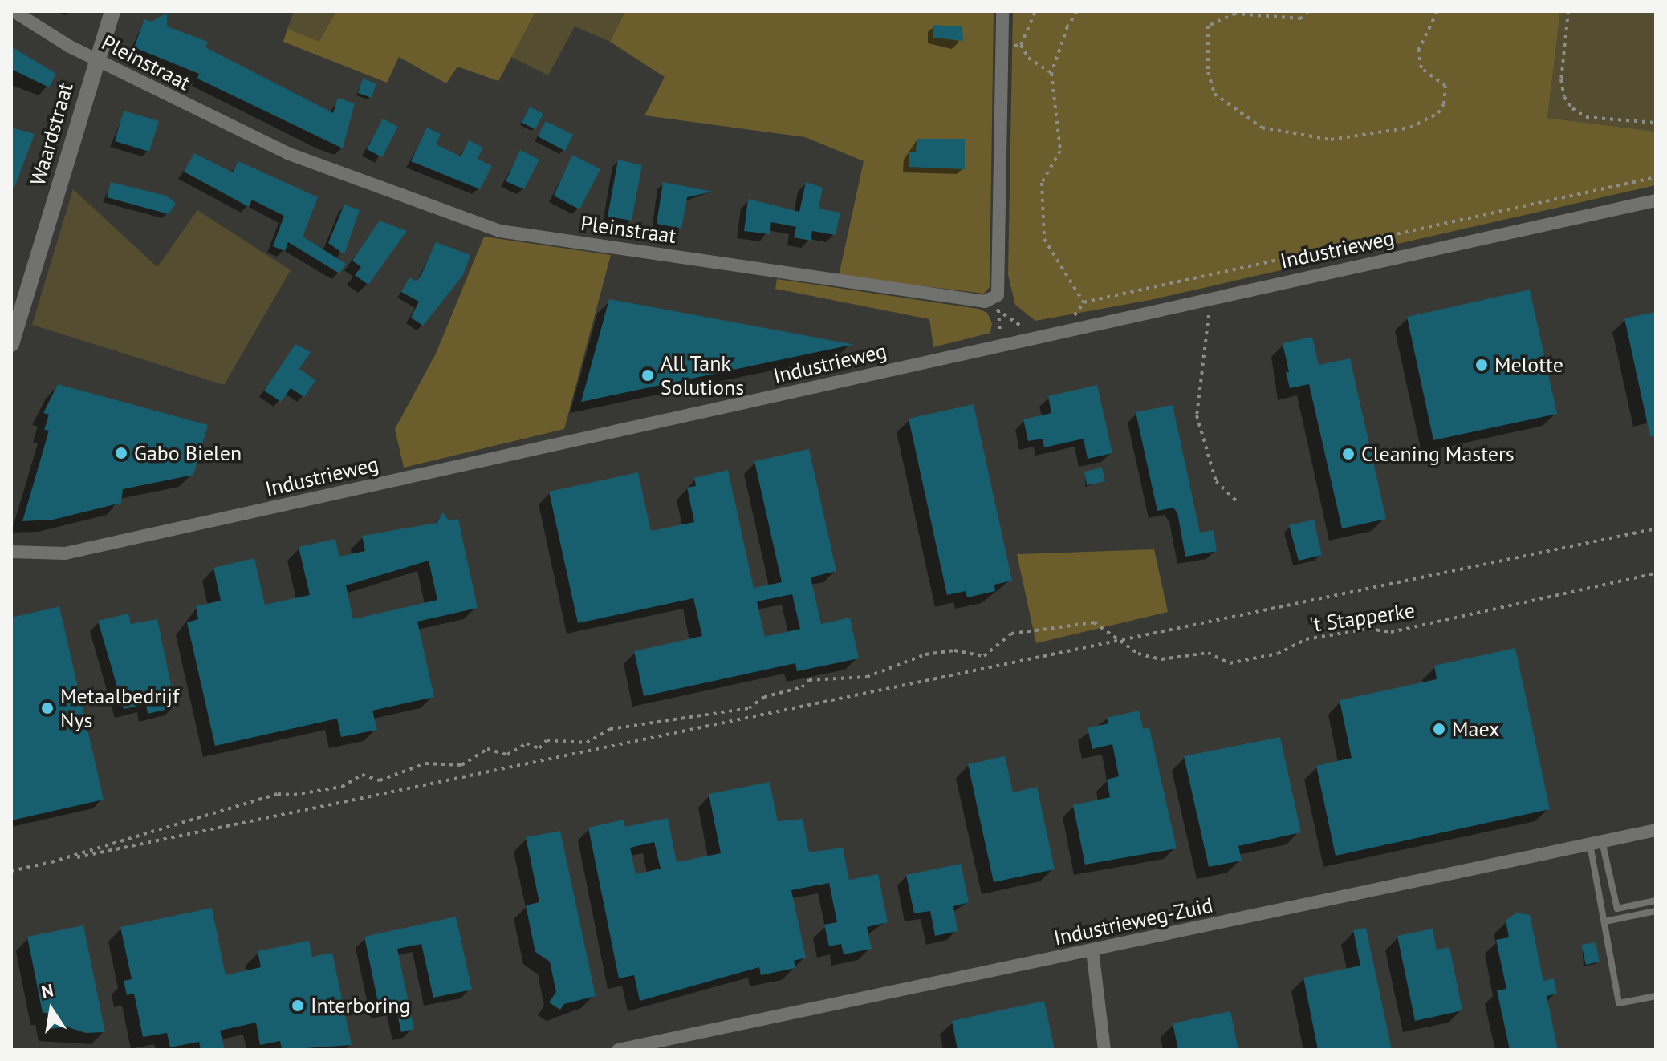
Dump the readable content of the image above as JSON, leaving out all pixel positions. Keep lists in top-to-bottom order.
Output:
{
  "streets": {
    "street": [
      "Pleinstraat",
      "Waardstraat",
      "Industrieweg",
      "Industrieweg-Zuid"
    ],
    "path": ["'t Stapperke"]
  },
  "crossings": [
    ["Pleinstraat", "Waardstraat"]
  ],
  "places": [
    "Melotte",
    "All Tank Solutions",
    "Gabo Bielen",
    "Cleaning Masters",
    "Metaalbedrijf Nys",
    "Maex",
    "Interboring"
  ],
  "north": "top"
}
